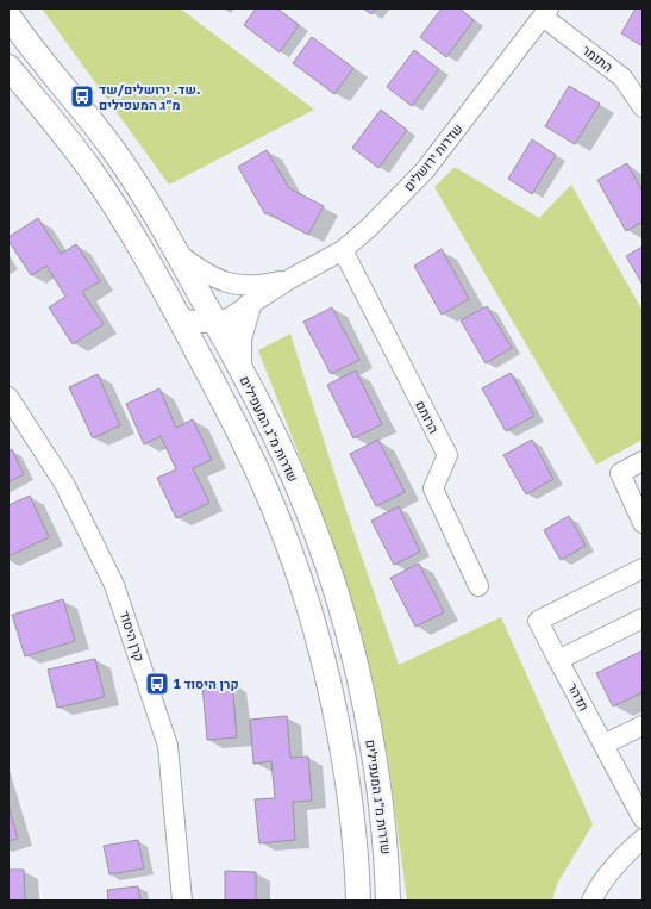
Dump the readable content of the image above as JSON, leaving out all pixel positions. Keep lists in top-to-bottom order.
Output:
{
  "streets": {
    "main road": ["שדרות מ\"ג המעפילים"],
    "street": [
      "התומר",
      "שדרות ירושלים",
      "הרותם",
      "קרן היסוד",
      "תדהר"
    ]
  },
  "crossings": [
    ["התומר", "שדרות ירושלים"],
    ["שדרות ירושלים", "הרותם"],
    ["שדרות ירושלים", "שדרות מ\"ג המעפילים"]
  ],
  "places": {
    "bus stop": ["שד. ירושלים/שד. מ״ג המעפילים", "קרן היסוד 1"]
  }
}
